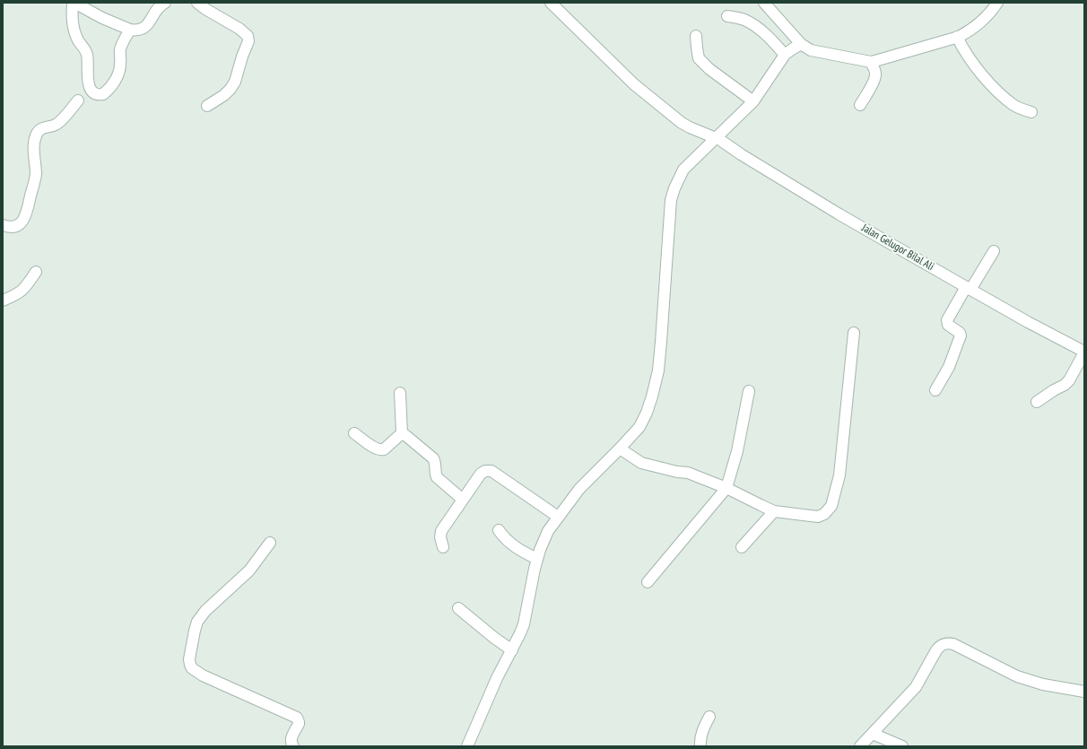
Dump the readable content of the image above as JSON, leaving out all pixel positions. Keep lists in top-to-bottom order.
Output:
{
  "streets": {
    "street": ["Jalan Gelugor Bilal Ali"]
  }
}
